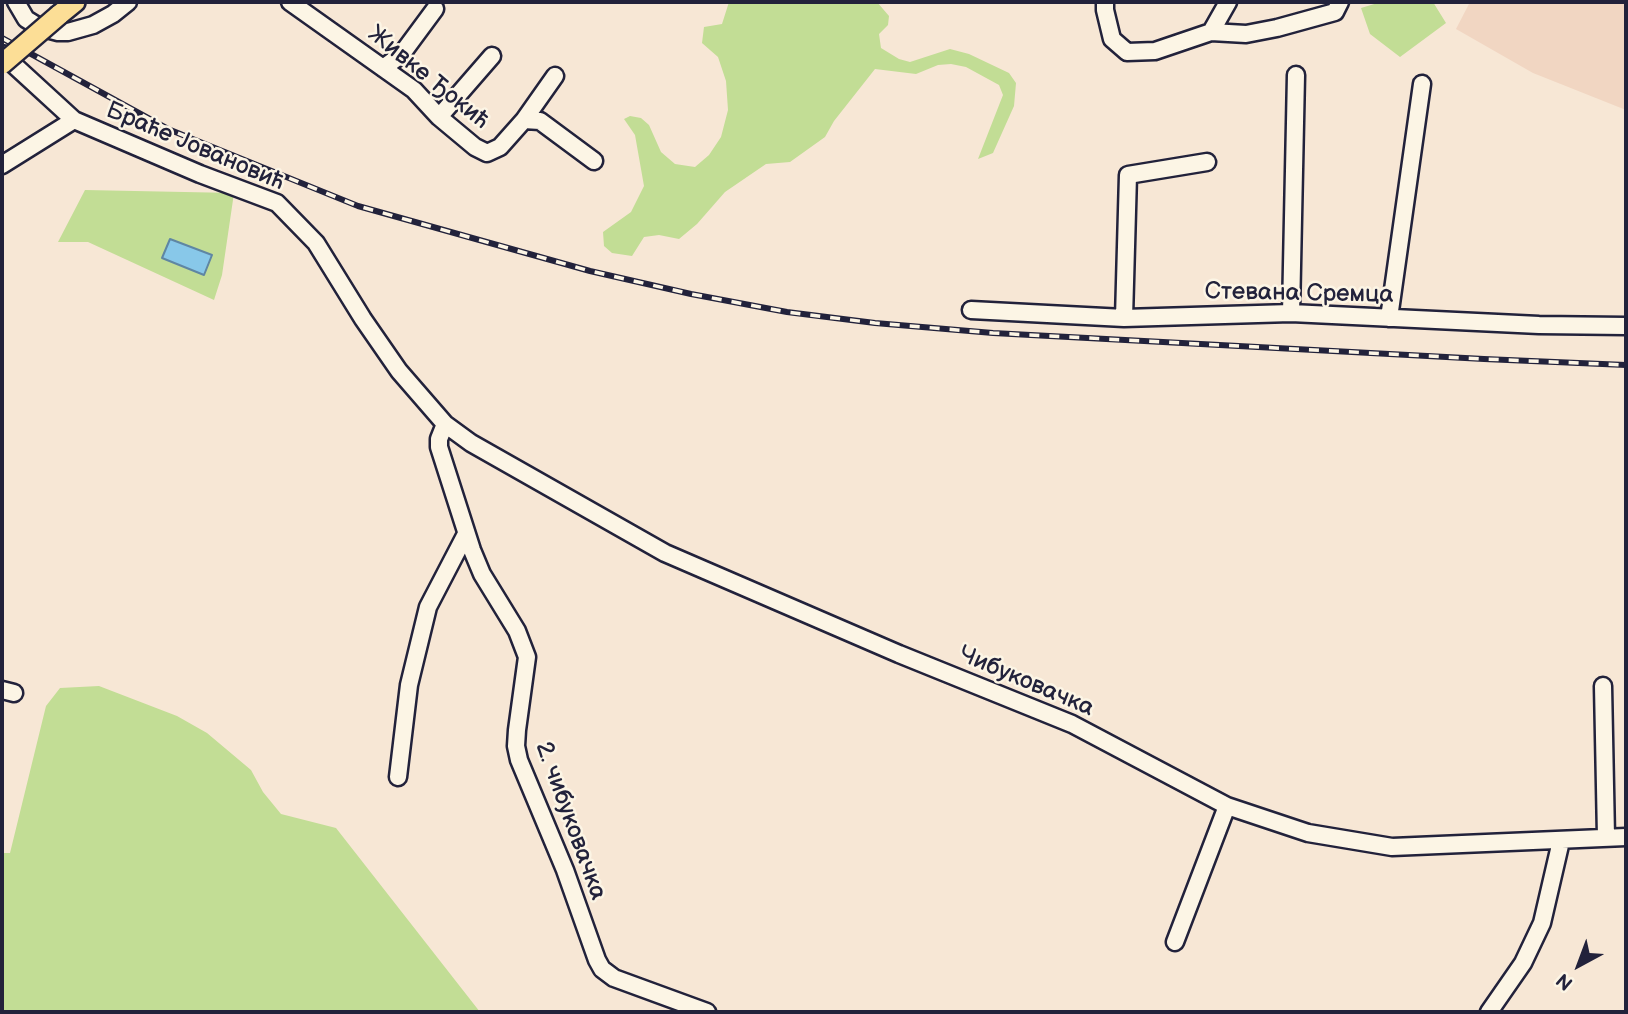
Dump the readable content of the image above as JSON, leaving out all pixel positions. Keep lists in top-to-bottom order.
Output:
{
  "streets": {
    "street": [
      "Живке Ђокић",
      "Браће Јовановић",
      "Стевана Сремца",
      "Чибуковачка",
      "2. чибуковачка"
    ]
  },
  "crossings": [
    ["Браће Јовановић", "Чибуковачка"],
    ["Браће Јовановић", "2. чибуковачка"],
    ["Чибуковачка", "2. чибуковачка"]
  ],
  "north": "bottom left"
}
